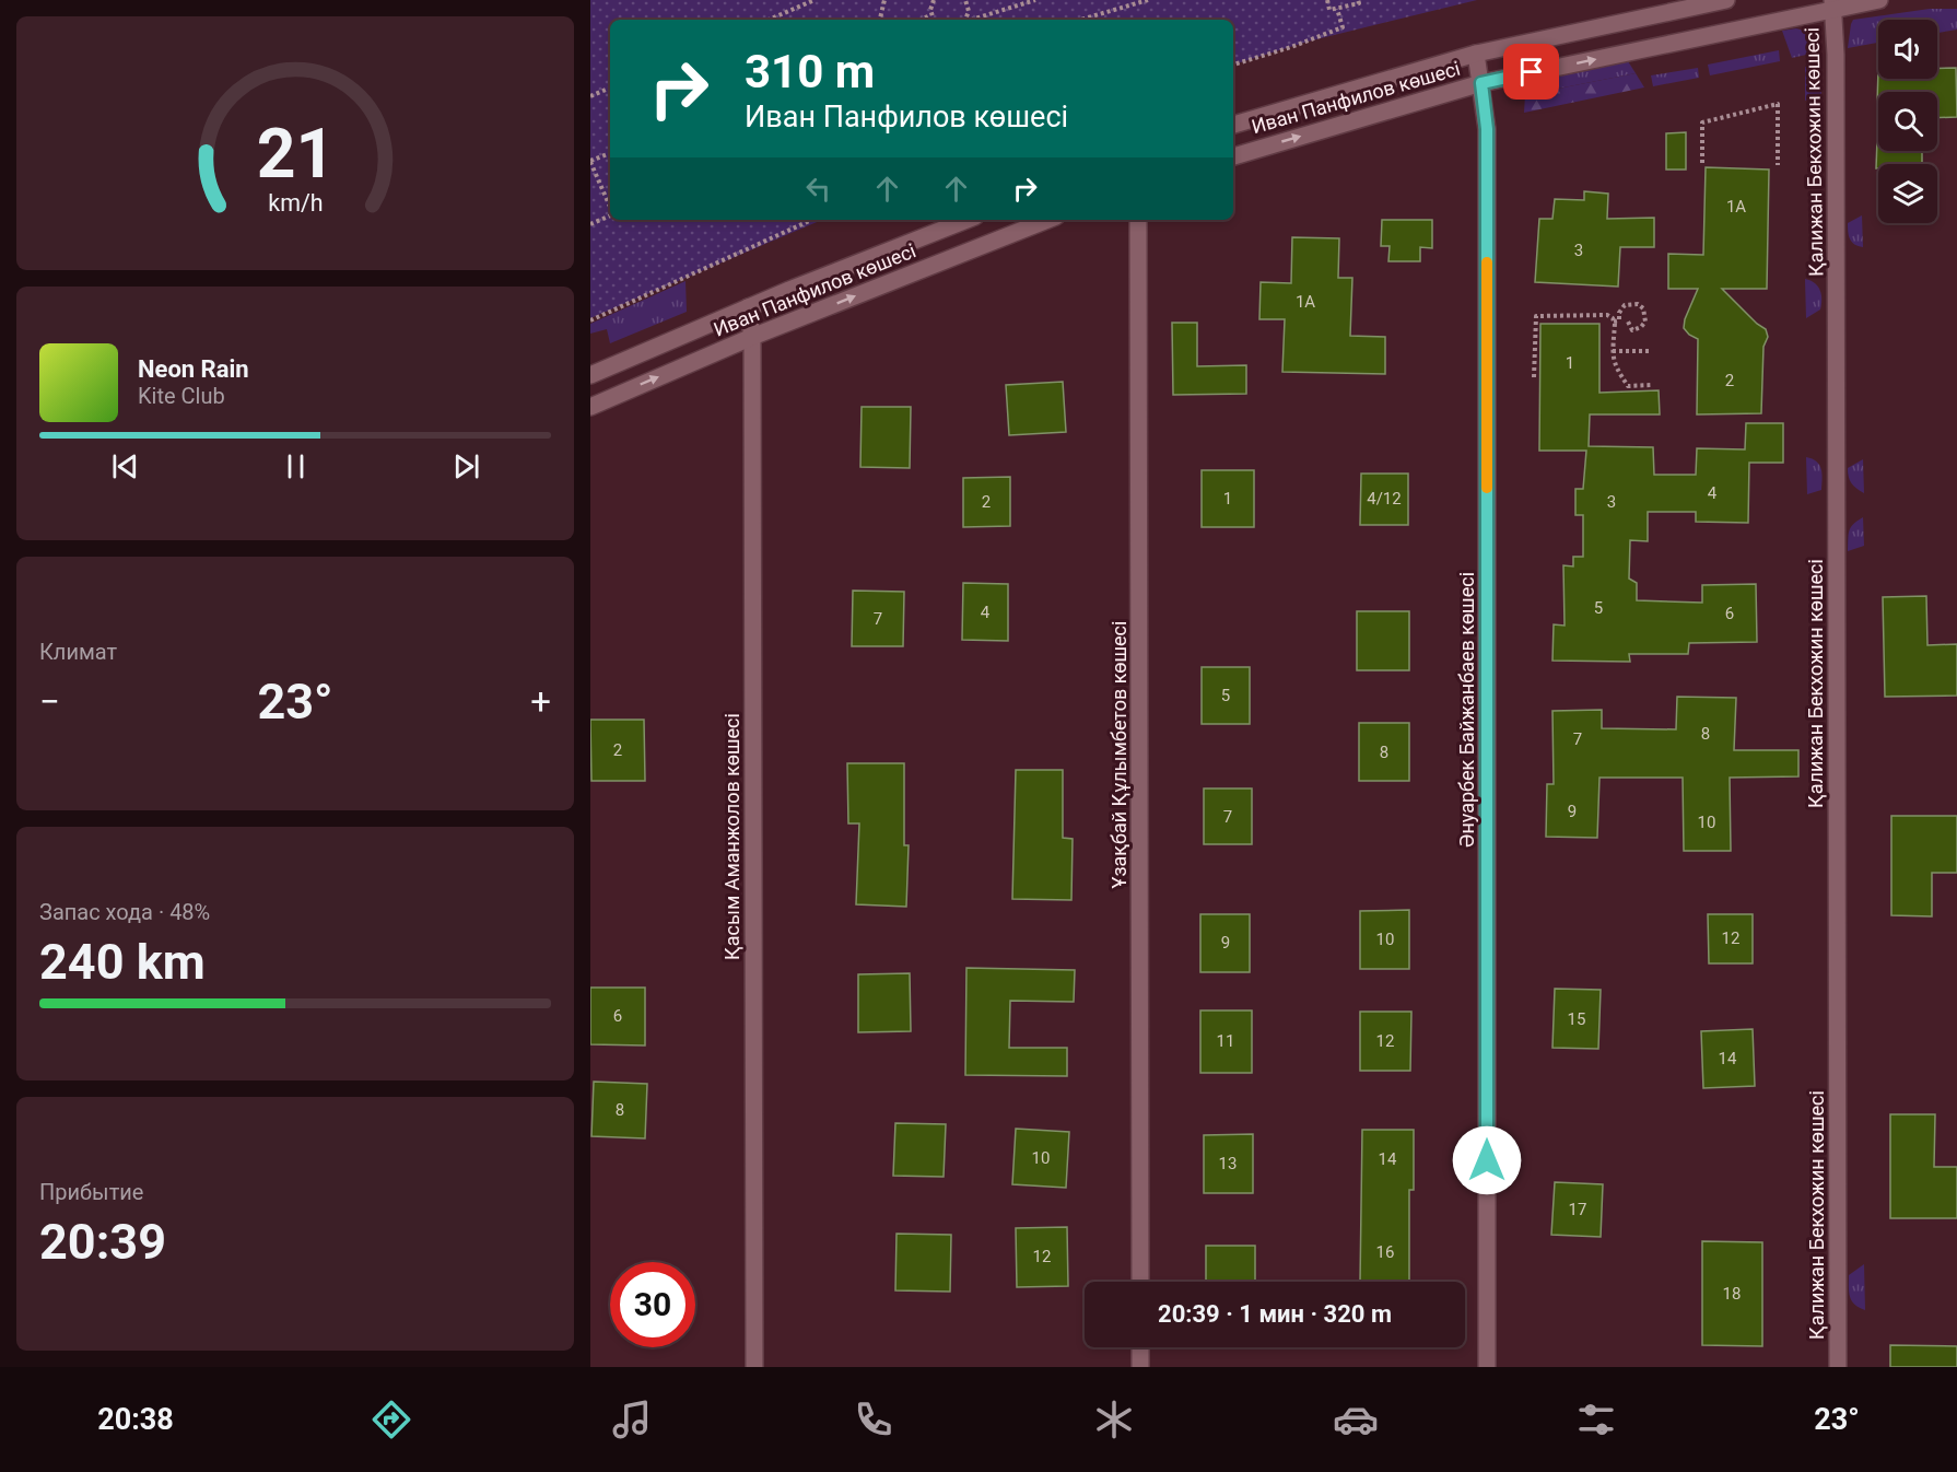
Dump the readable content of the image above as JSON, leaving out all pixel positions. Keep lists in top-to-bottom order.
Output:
{
  "streets": {
    "street": [
      "Иван Панфилов көшесі",
      "Қалижан Бекхожин көшесі",
      "Әнуарбек Байжанбаев көшесі",
      "Ұзақбай Құлымбетов көшесі",
      "Қасым Аманжолов көшесі"
    ]
  },
  "crossings": [
    ["Иван Панфилов көшесі", "Қалижан Бекхожин көшесі"],
    ["Иван Панфилов көшесі", "Әнуарбек Байжанбаев көшесі"],
    ["Иван Панфилов көшесі", "Қасым Аманжолов көшесі"]
  ],
  "house_numbers": [
    "1А",
    "3",
    "1А",
    "1",
    "2",
    "4",
    "1",
    "4/12",
    "2",
    "3",
    "5",
    "4",
    "6",
    "7",
    "5",
    "8",
    "7",
    "2",
    "8",
    "9",
    "7",
    "10",
    "12",
    "10",
    "9",
    "6",
    "15",
    "11",
    "12",
    "14",
    "8",
    "10",
    "14",
    "13",
    "17",
    "16",
    "12",
    "18"
  ],
  "page": {
    "turn": ["310 m", "Иван Панфилов көшесі"],
    "song": ["Neon Rain", "Kite Club"],
    "tile": [
      "Климат",
      ["Запас хода · 48%", "240 km"],
      ["Прибытие", "20:39"]
    ],
    "heat": ["−", "23°", "+"],
    "limit": "30",
    "trip": "20:39 · 1 мин · 320 m",
    "tabs": ["20:38", "23°"],
    "gauge": ["21", "km/h"]
  }
}
